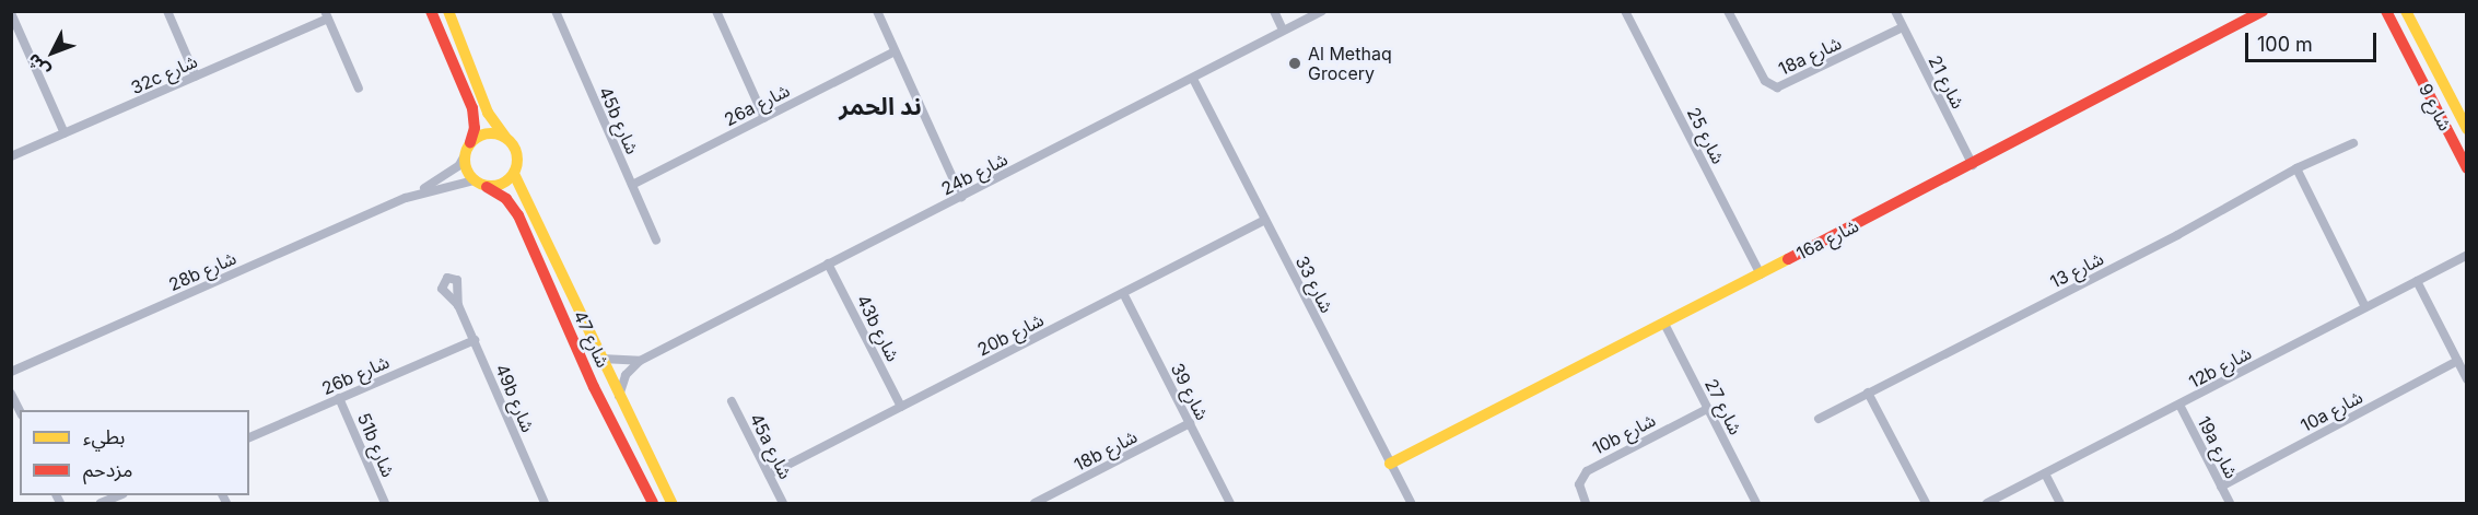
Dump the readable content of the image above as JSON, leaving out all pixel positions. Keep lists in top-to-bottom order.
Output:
{
  "streets": {
    "street": [
      "18a شارع",
      "32c شارع",
      "شارع 21",
      "26a شارع",
      "شارع 9",
      "45b شارع",
      "شارع 25",
      "24b شارع",
      "16a شارع",
      "شارع 13",
      "28b شارع",
      "شارع 33",
      "43b شارع",
      "20b شارع",
      "شارع 47",
      "12b شارع",
      "26b شارع",
      "شارع 39",
      "49b شارع",
      "شارع 27",
      "10a شارع",
      "10b شارع",
      "51b شارع",
      "45a شارع",
      "19a شارع",
      "18b شارع"
    ]
  },
  "crossings": [
    ["18a شارع", "شارع 21"],
    ["شارع 21", "16a شارع"],
    ["26a شارع", "45b شارع"],
    ["شارع 25", "16a شارع"],
    ["24b شارع", "شارع 33"],
    ["24b شارع", "43b شارع"],
    ["24b شارع", "شارع 47"],
    ["16a شارع", "شارع 33"],
    ["16a شارع", "شارع 27"],
    ["28b شارع", "شارع 47"],
    ["شارع 33", "20b شارع"],
    ["43b شارع", "20b شارع"],
    ["20b شارع", "شارع 39"],
    ["20b شارع", "45a شارع"],
    ["12b شارع", "19a شارع"],
    ["26b شارع", "49b شارع"],
    ["26b شارع", "51b شارع"],
    ["شارع 39", "18b شارع"],
    ["شارع 27", "10b شارع"],
    ["10a شارع", "19a شارع"]
  ],
  "districts": ["ند الحمر"],
  "places": ["Al Methaq Grocery"],
  "legend": ["بطيء", "مزدحم"],
  "scale_bar": "100 m",
  "north": "bottom left"
}
